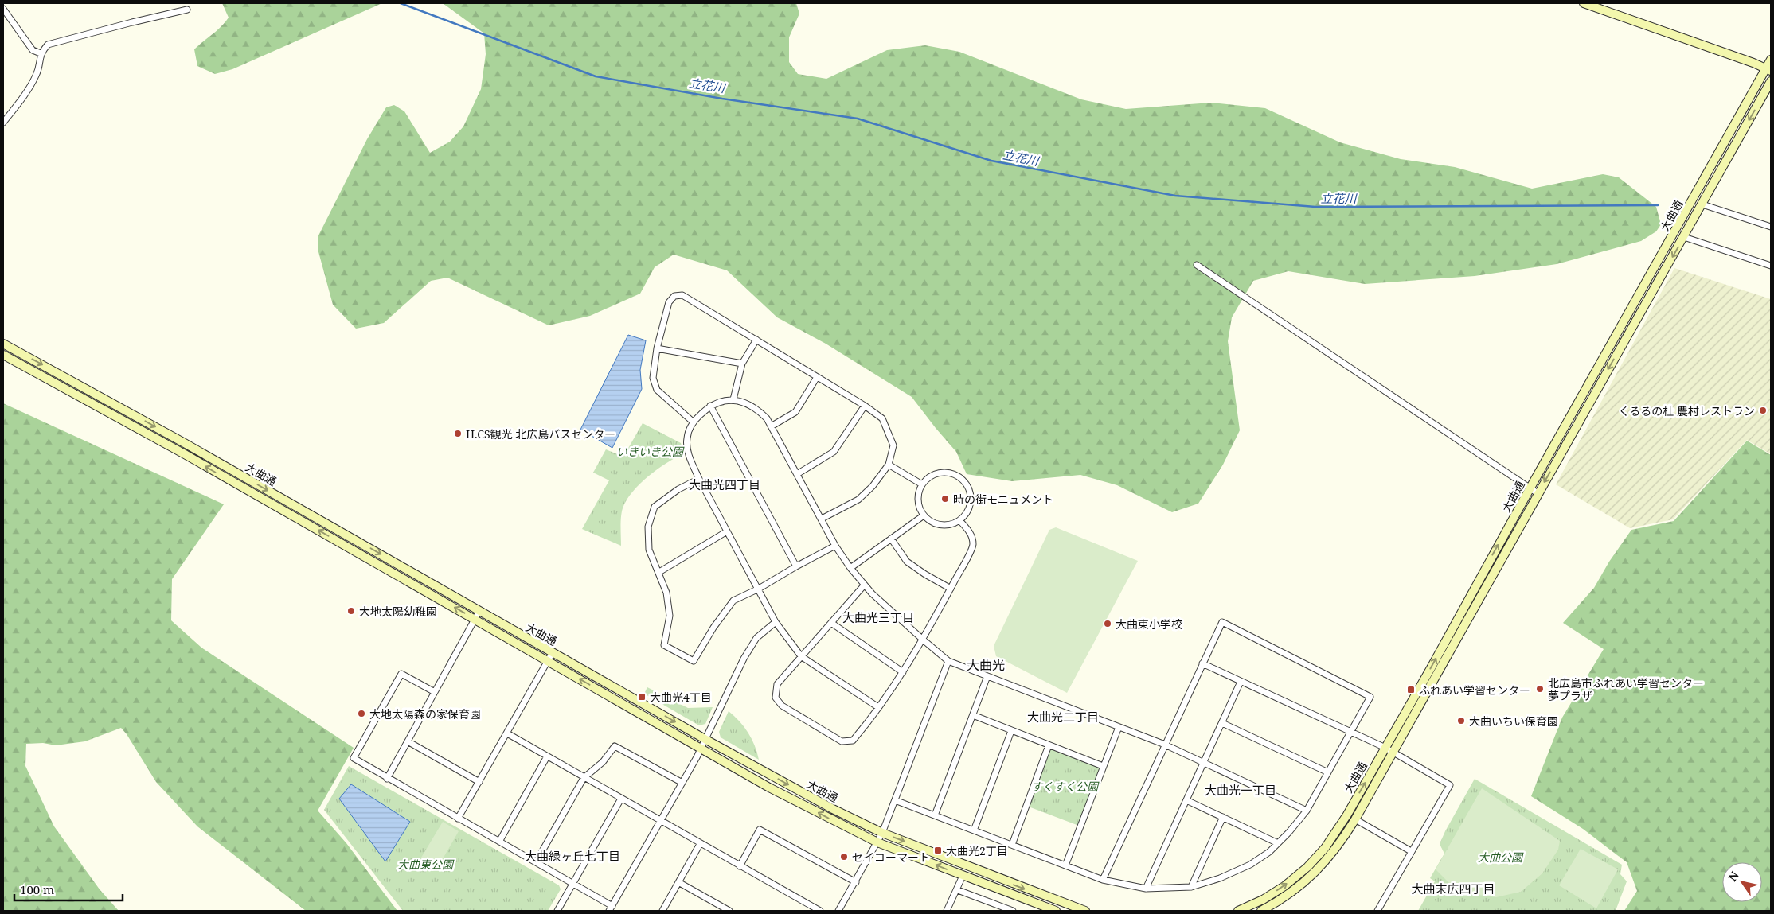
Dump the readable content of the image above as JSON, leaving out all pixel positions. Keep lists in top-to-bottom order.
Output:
{
  "streets": {
    "street": ["大曲通"]
  },
  "districts": [
    "大曲光四丁目",
    "大曲光三丁目",
    "大曲光",
    "大曲光二丁目",
    "大曲光一丁目",
    "大曲緑ヶ丘七丁目",
    "大曲末広四丁目"
  ],
  "water": ["立花川"],
  "parks": [
    "いきいき公園",
    "すくすく公園",
    "大曲公園",
    "大曲東公園"
  ],
  "places": {
    "other": [
      "くるるの杜 農村レストラン",
      "H.CS観光 北広島バスセンター",
      "時の街モニュメント",
      "大地太陽幼稚園",
      "大曲東小学校",
      "北広島市ふれあい学習センター 夢プラザ",
      "大地太陽森の家保育園",
      "大曲いちい保育園",
      "セイコーマート"
    ],
    "transit": ["ふれあい学習センター", "大曲光4丁目", "大曲光2丁目"]
  },
  "scale_bar": "100 m",
  "north": "top left"
}
